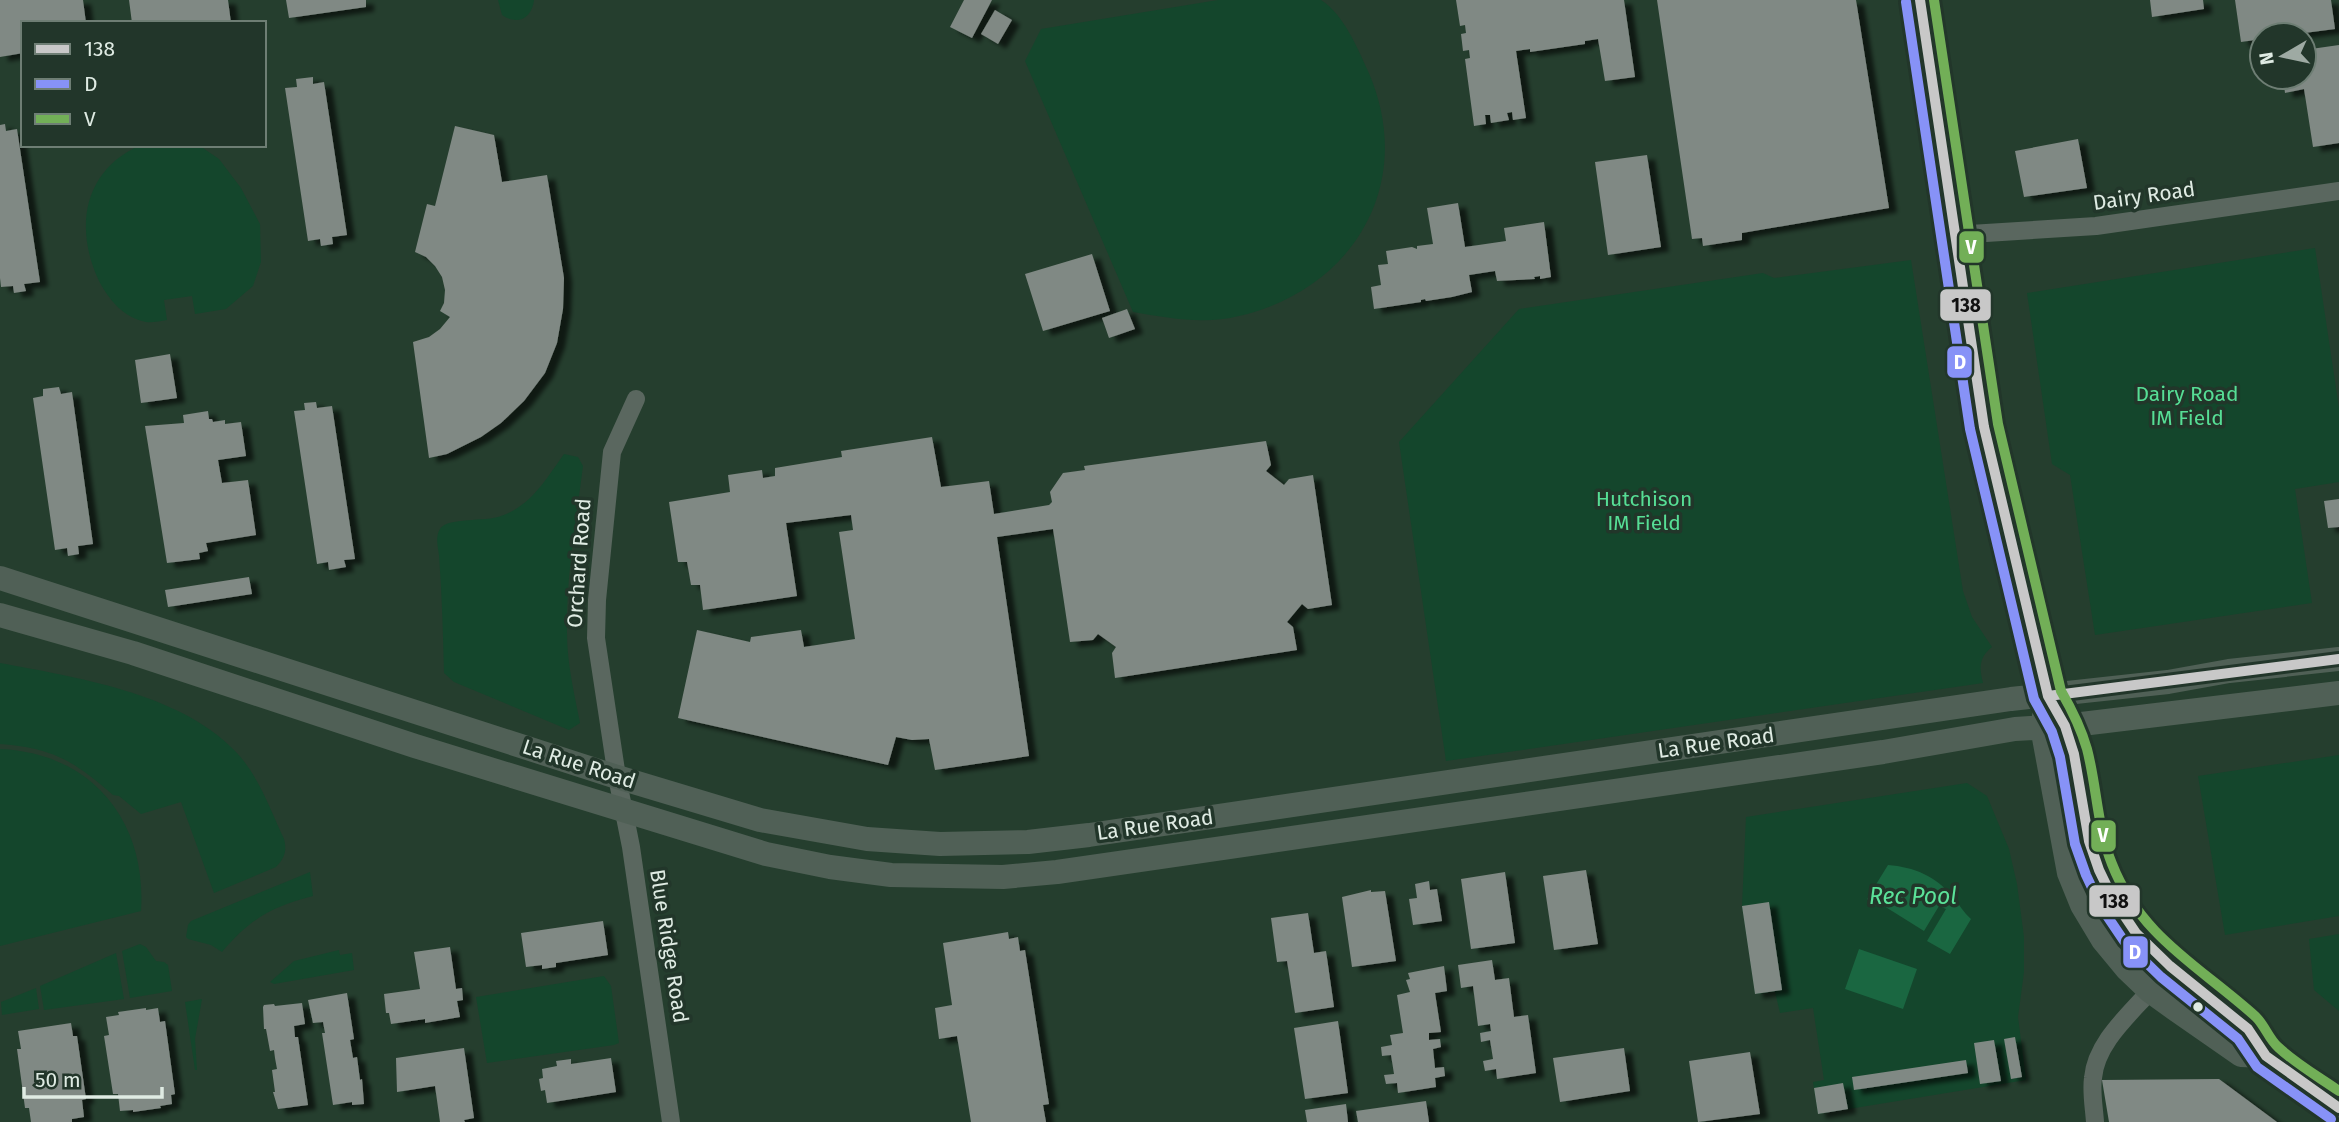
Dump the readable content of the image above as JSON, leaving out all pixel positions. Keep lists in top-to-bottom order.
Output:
{
  "streets": {
    "main road": ["La Rue Road"],
    "street": ["Dairy Road", "Orchard Road", "Blue Ridge Road"]
  },
  "crossings": [
    ["Orchard Road", "La Rue Road"],
    ["Orchard Road", "Blue Ridge Road"],
    ["La Rue Road", "Blue Ridge Road"]
  ],
  "water": ["Rec Pool"],
  "parks": ["Dairy Road IM Field", "Hutchison IM Field"],
  "lines": ["transit line 138", "transit line V", "transit line D"],
  "legend": ["138", "D", "V"],
  "scale_bar": "50 m",
  "north": "left"
}
